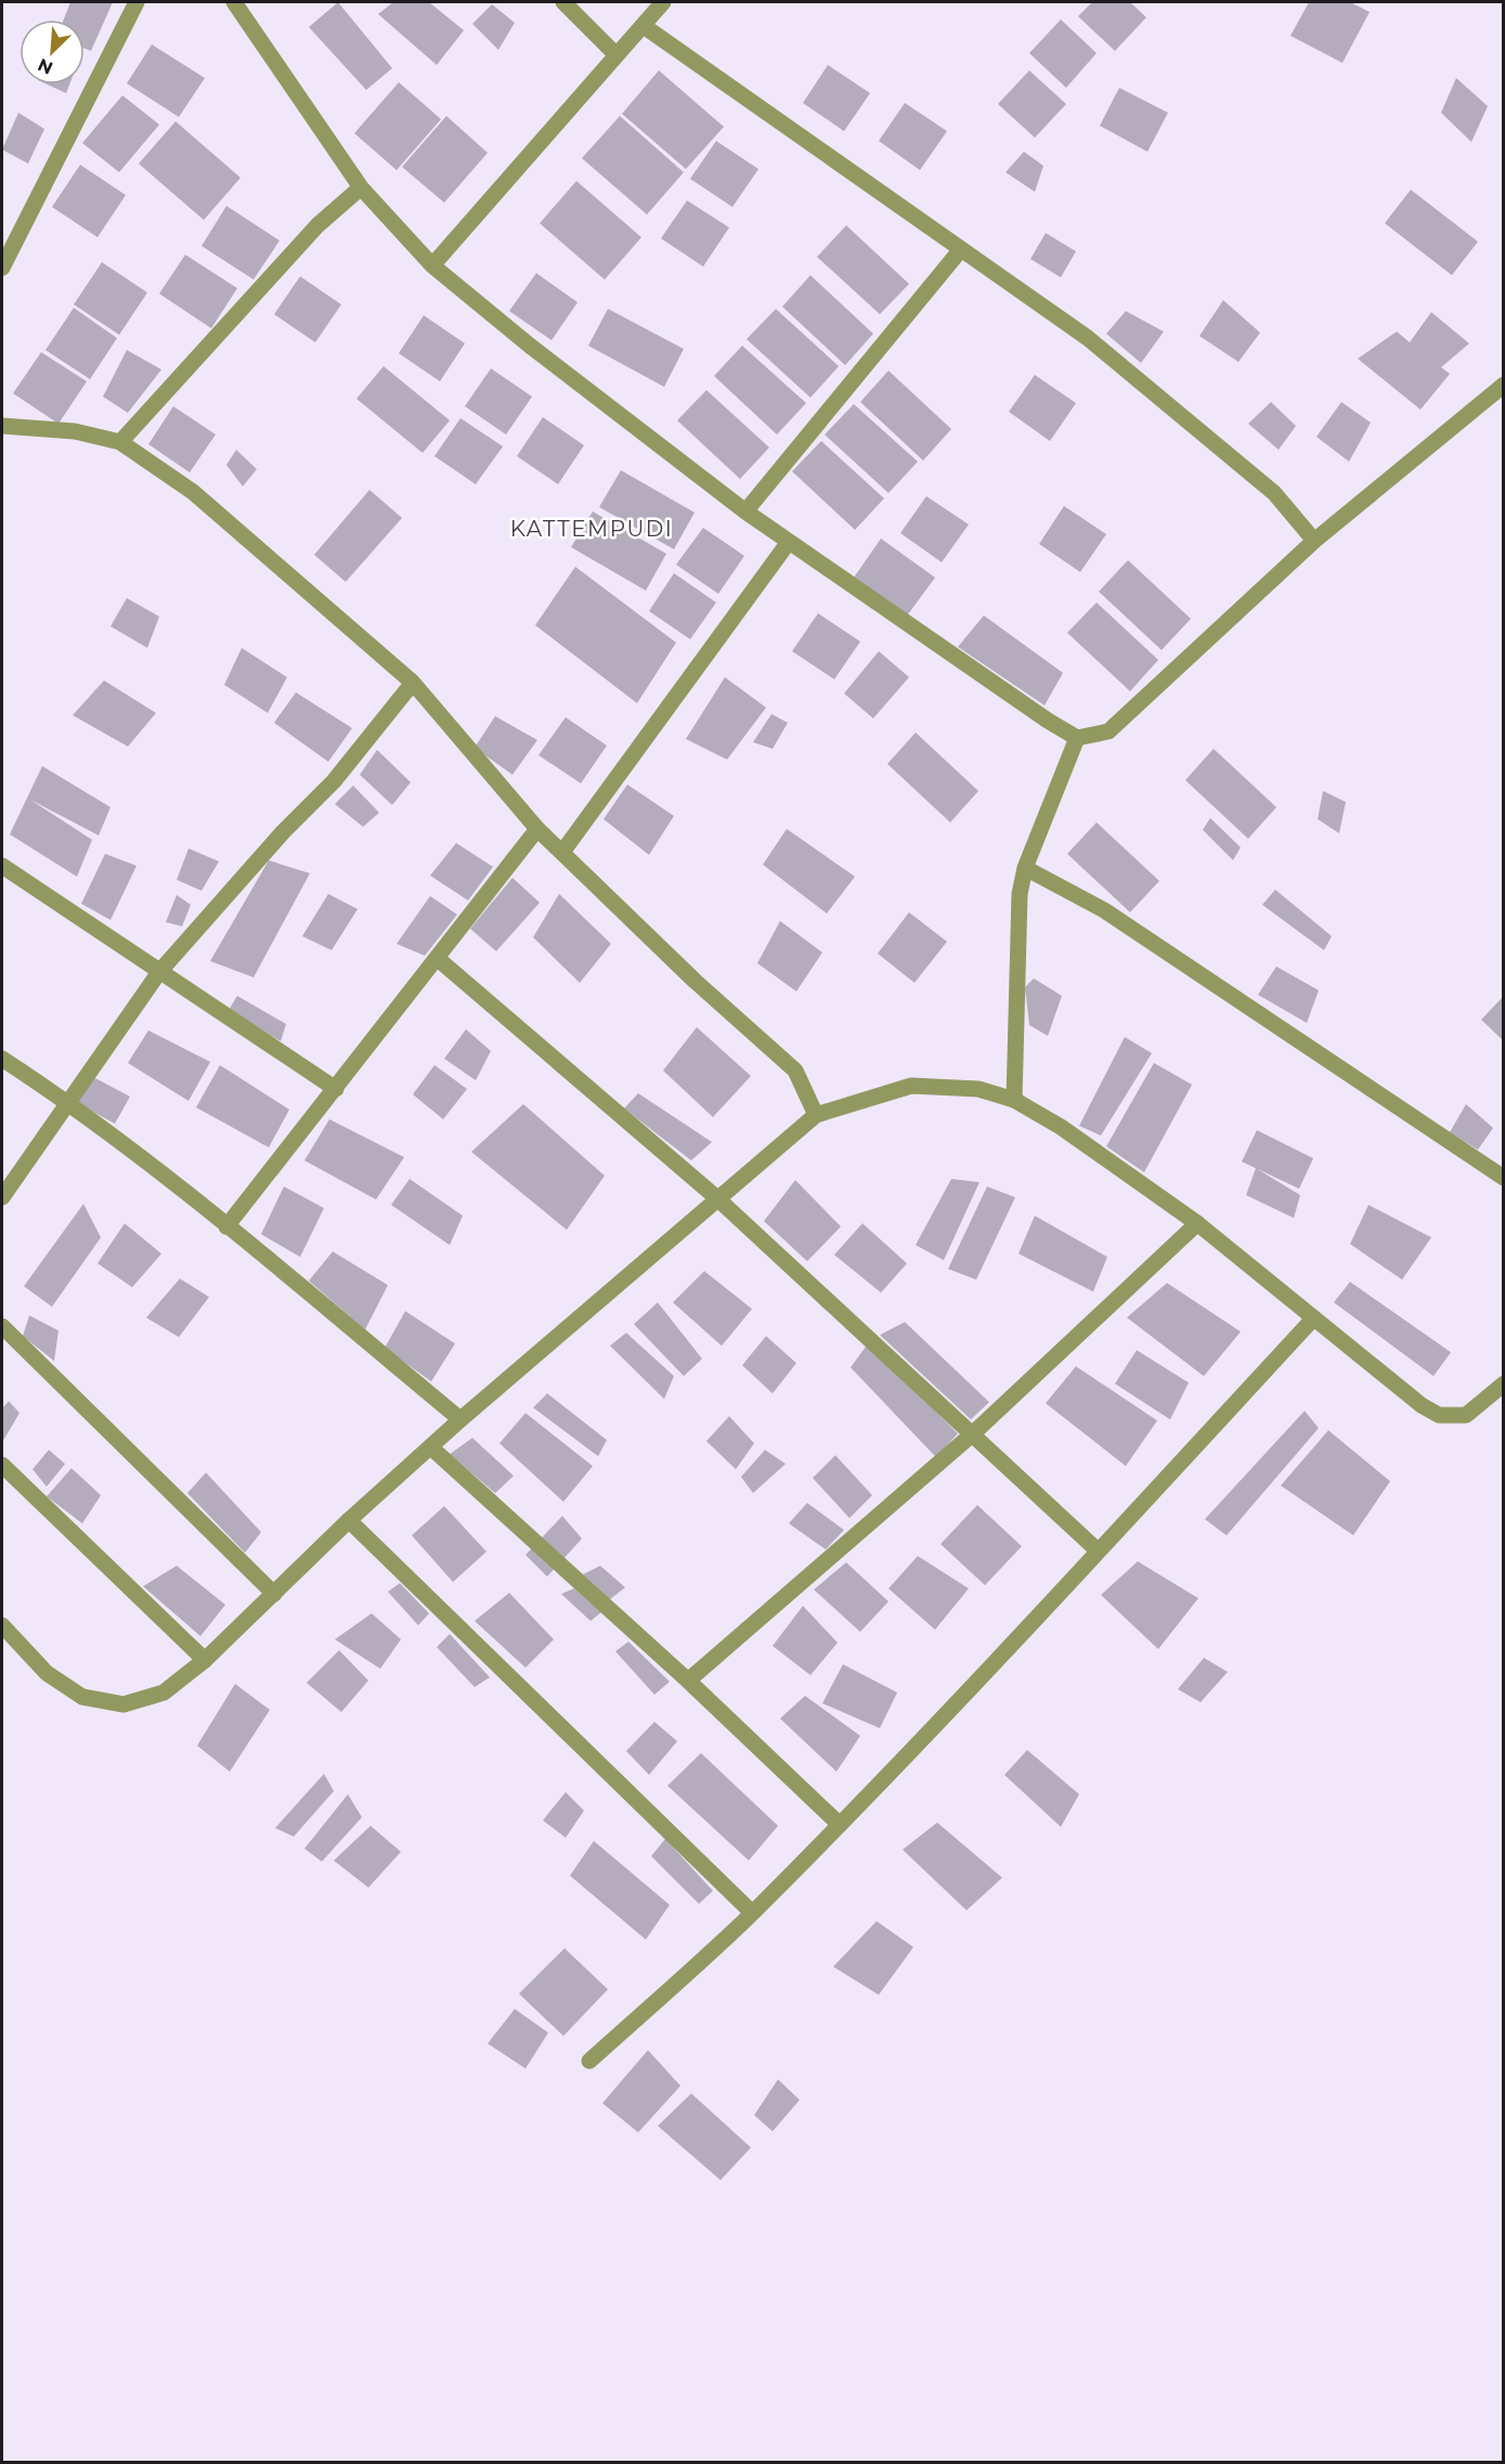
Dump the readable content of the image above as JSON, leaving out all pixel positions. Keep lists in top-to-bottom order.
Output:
{
  "districts": ["KATTEMPUDI"],
  "north": "bottom left"
}
